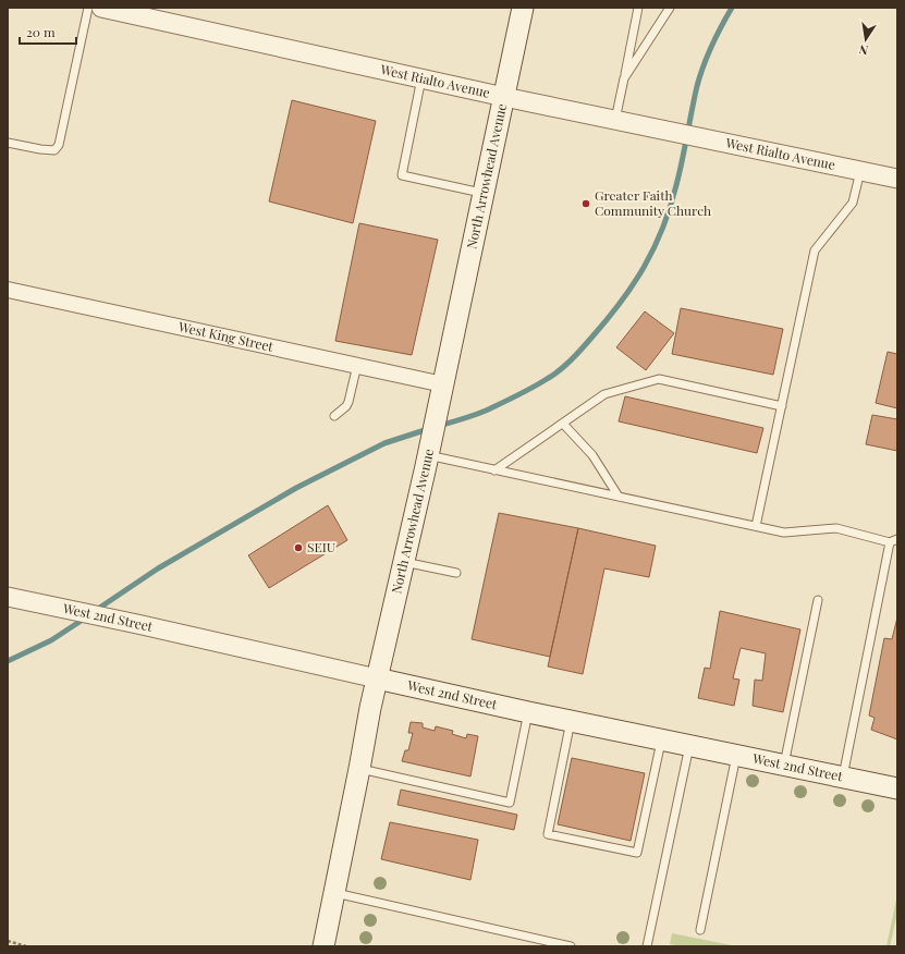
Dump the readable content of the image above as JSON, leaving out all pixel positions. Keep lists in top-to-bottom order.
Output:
{
  "streets": {
    "main road": ["North Arrowhead Avenue", "West 2nd Street"],
    "street": ["West Rialto Avenue", "West King Street"]
  },
  "crossings": [
    ["West Rialto Avenue", "North Arrowhead Avenue"],
    ["North Arrowhead Avenue", "West King Street"],
    ["North Arrowhead Avenue", "West 2nd Street"]
  ],
  "places": ["Greater Faith Community Church", "SEIU"],
  "scale_bar": "20 m",
  "north": "bottom"
}
